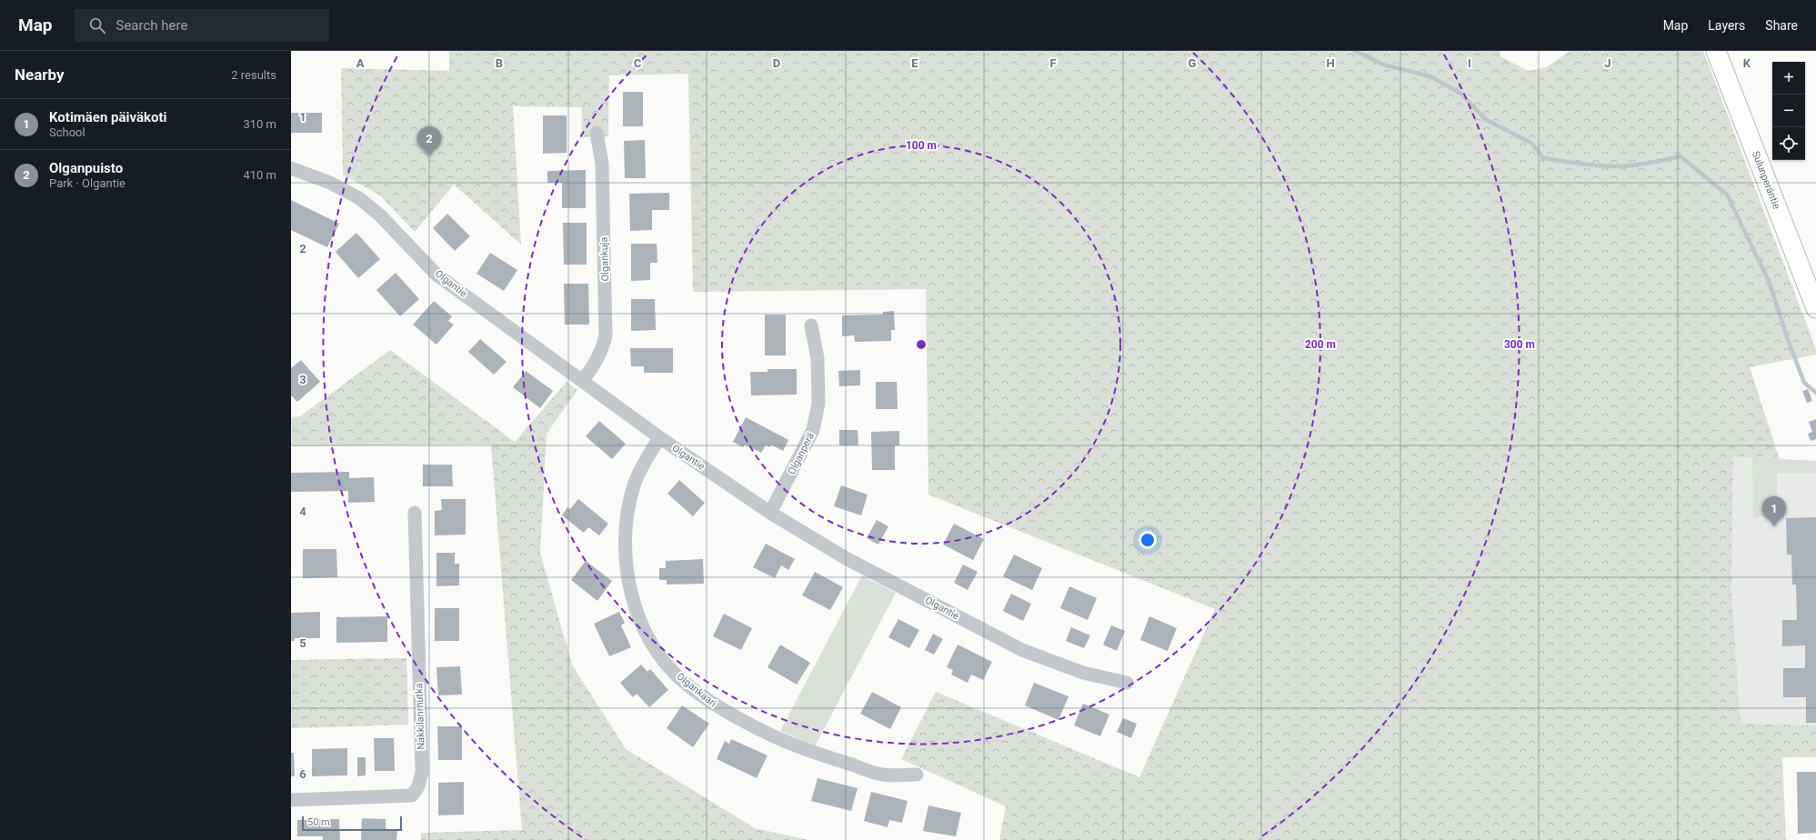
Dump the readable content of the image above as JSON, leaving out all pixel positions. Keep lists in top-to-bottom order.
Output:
{
  "streets": {
    "street": [
      "Sulunperäntie",
      "Olgankuja",
      "Olgantie",
      "Olganperä",
      "Olgankaari",
      "Nakkilanmutka"
    ]
  },
  "crossings": [
    ["Olgankuja", "Olgantie"],
    ["Olgantie", "Olganperä"],
    ["Olgantie", "Olgankaari"]
  ],
  "scale_bar": "50 m",
  "page": {
    "header": "Map",
    "search": "Search here",
    "nav": ["Map", "Layers", "Share"],
    "heading": ["Nearby", "2 results"],
    "map_buttons": ["+", "−"],
    "list": [
      {
        "mark": "1",
        "name": "Kotimäen päiväkoti",
        "note": "School",
        "value": "310 m"
      },
      {
        "mark": "2",
        "name": "Olganpuisto",
        "note": "Park · Olgantie",
        "value": "410 m"
      }
    ],
    "pins": ["2", "1"],
    "scale": "50 m"
  },
  "grid": {
    "columns": [
      "A",
      "B",
      "C",
      "D",
      "E",
      "F",
      "G",
      "H",
      "I",
      "J",
      "K"
    ],
    "rows": [
      "1",
      "2",
      "3",
      "4",
      "5",
      "6"
    ]
  },
  "rings": ["100 m", "200 m", "300 m"]
}
